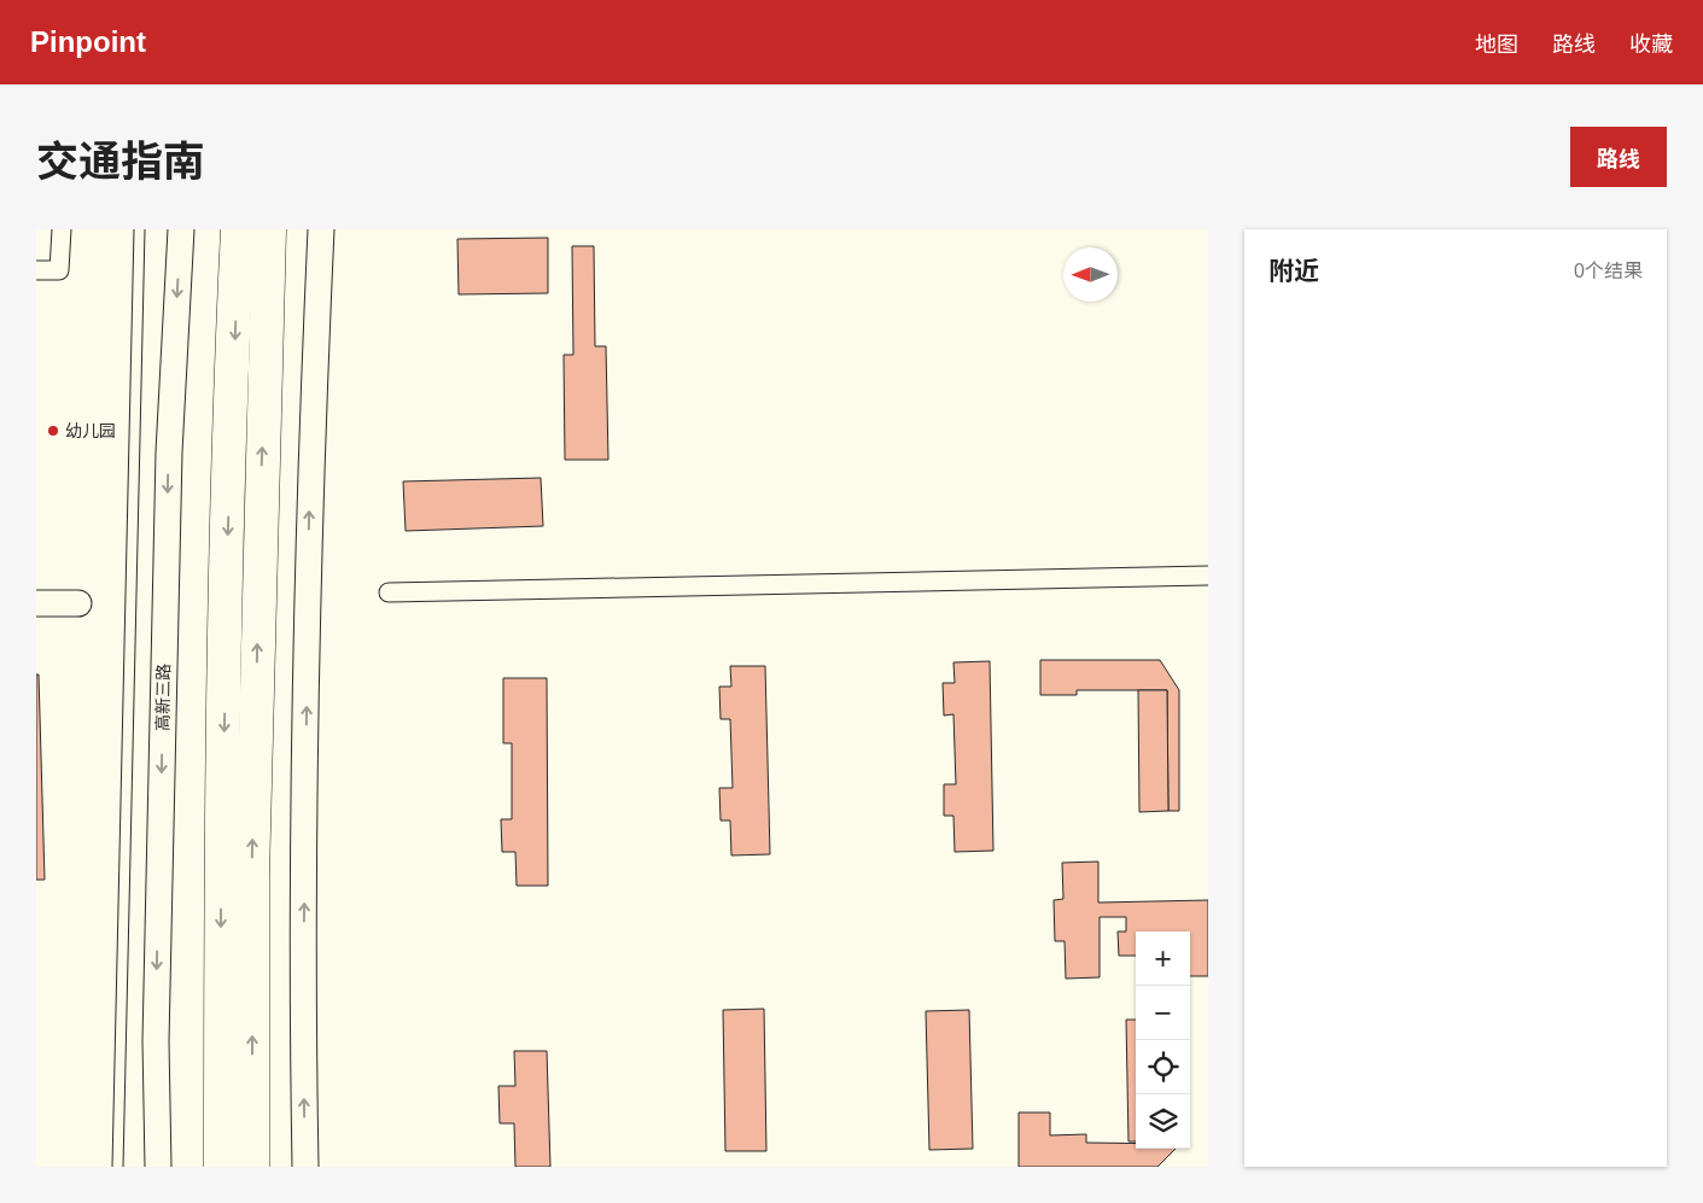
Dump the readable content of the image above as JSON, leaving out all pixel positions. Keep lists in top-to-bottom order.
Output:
{
  "streets": {
    "main road": ["高新三路"]
  },
  "places": ["幼儿园"],
  "north": "left",
  "page": {
    "header": "Pinpoint",
    "nav": ["地图", "路线", "收藏"],
    "title": "交通指南",
    "buttons": "路线",
    "heading": ["附近", "0个结果"],
    "map_buttons": ["+", "−"]
  }
}
